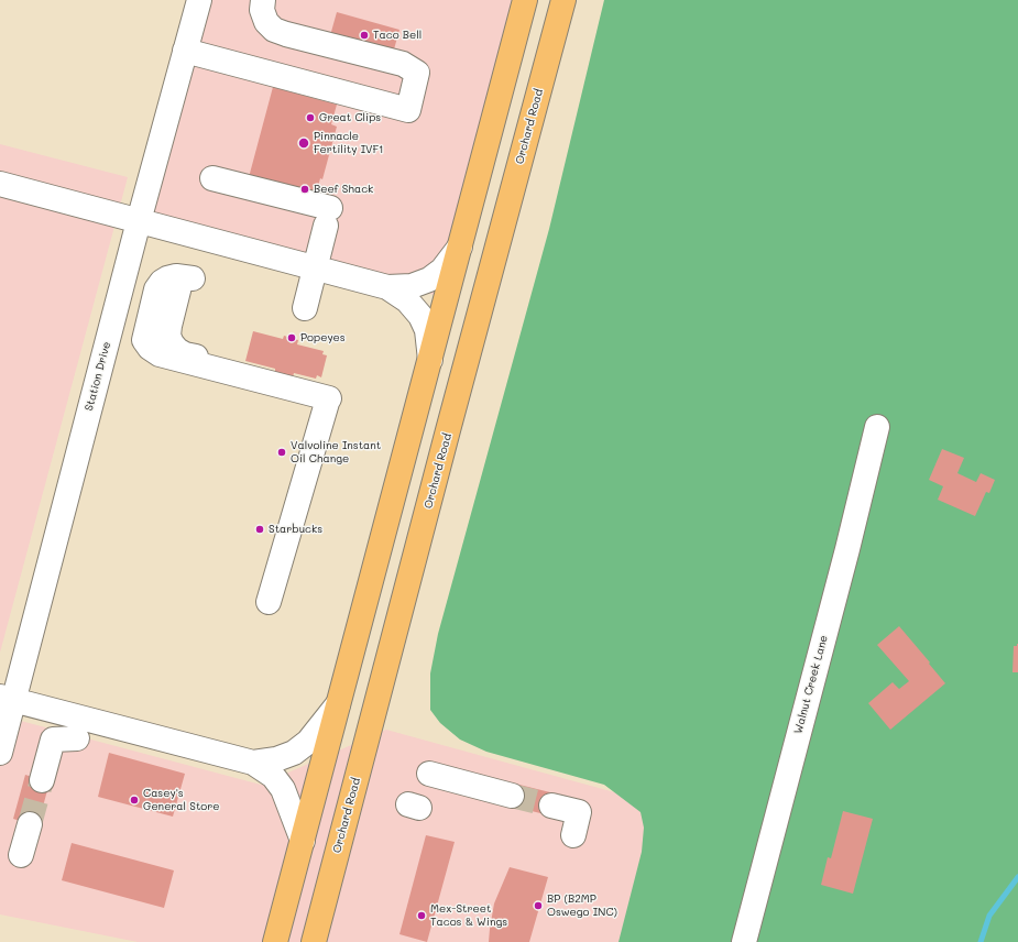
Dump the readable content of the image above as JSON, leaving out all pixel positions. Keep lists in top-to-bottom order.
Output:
{
  "streets": {
    "main road": ["Orchard Road"],
    "street": ["Station Drive", "Walnut Creek Lane"]
  },
  "places": [
    "Taco Bell",
    "Great Clips",
    "Pinnacle Fertility IVF1",
    "Beef Shack",
    "Popeyes",
    "Valvoline Instant Oil Change",
    "Starbucks",
    "Casey's General Store",
    "BP (B2MP Oswego INC)",
    "Mex-Street Tacos & Wings"
  ]
}
